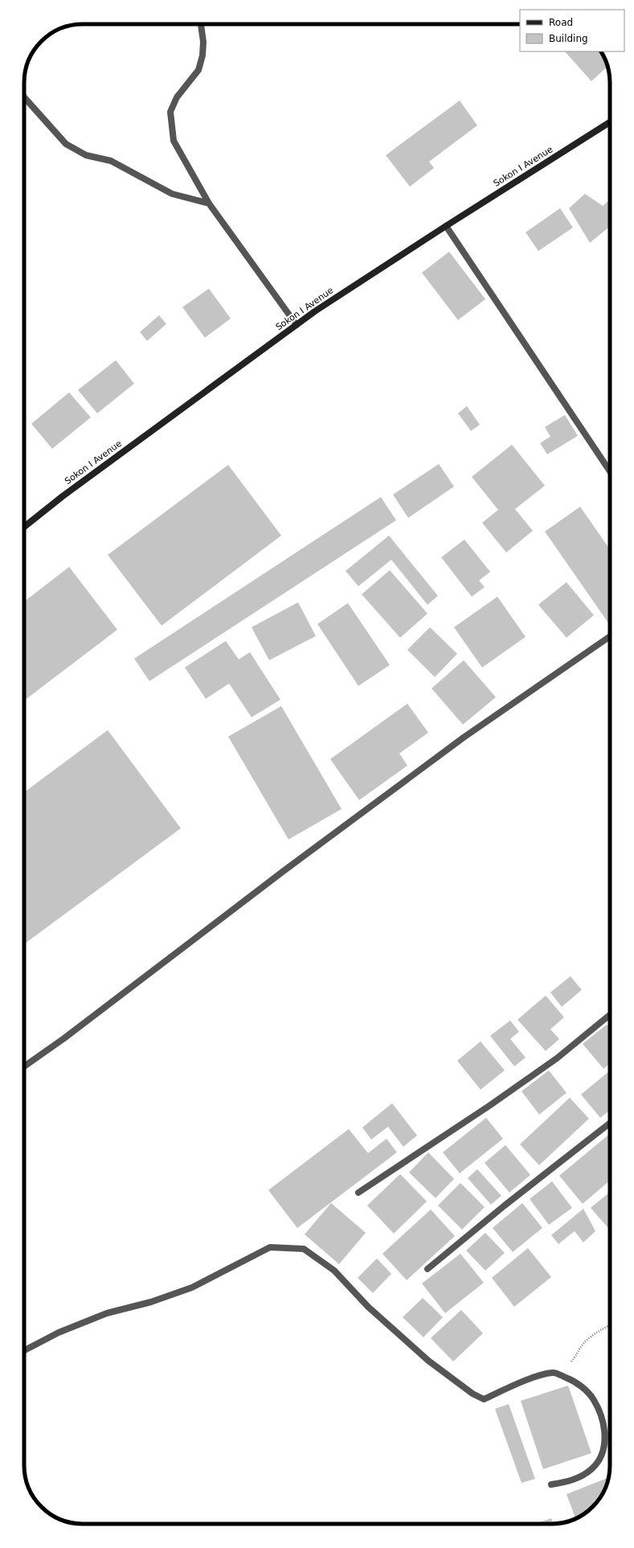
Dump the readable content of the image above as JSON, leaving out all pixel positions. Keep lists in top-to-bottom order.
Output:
{
  "streets": {
    "street": ["Sokon I Avenue"]
  },
  "legend": ["Road", "Building"]
}
